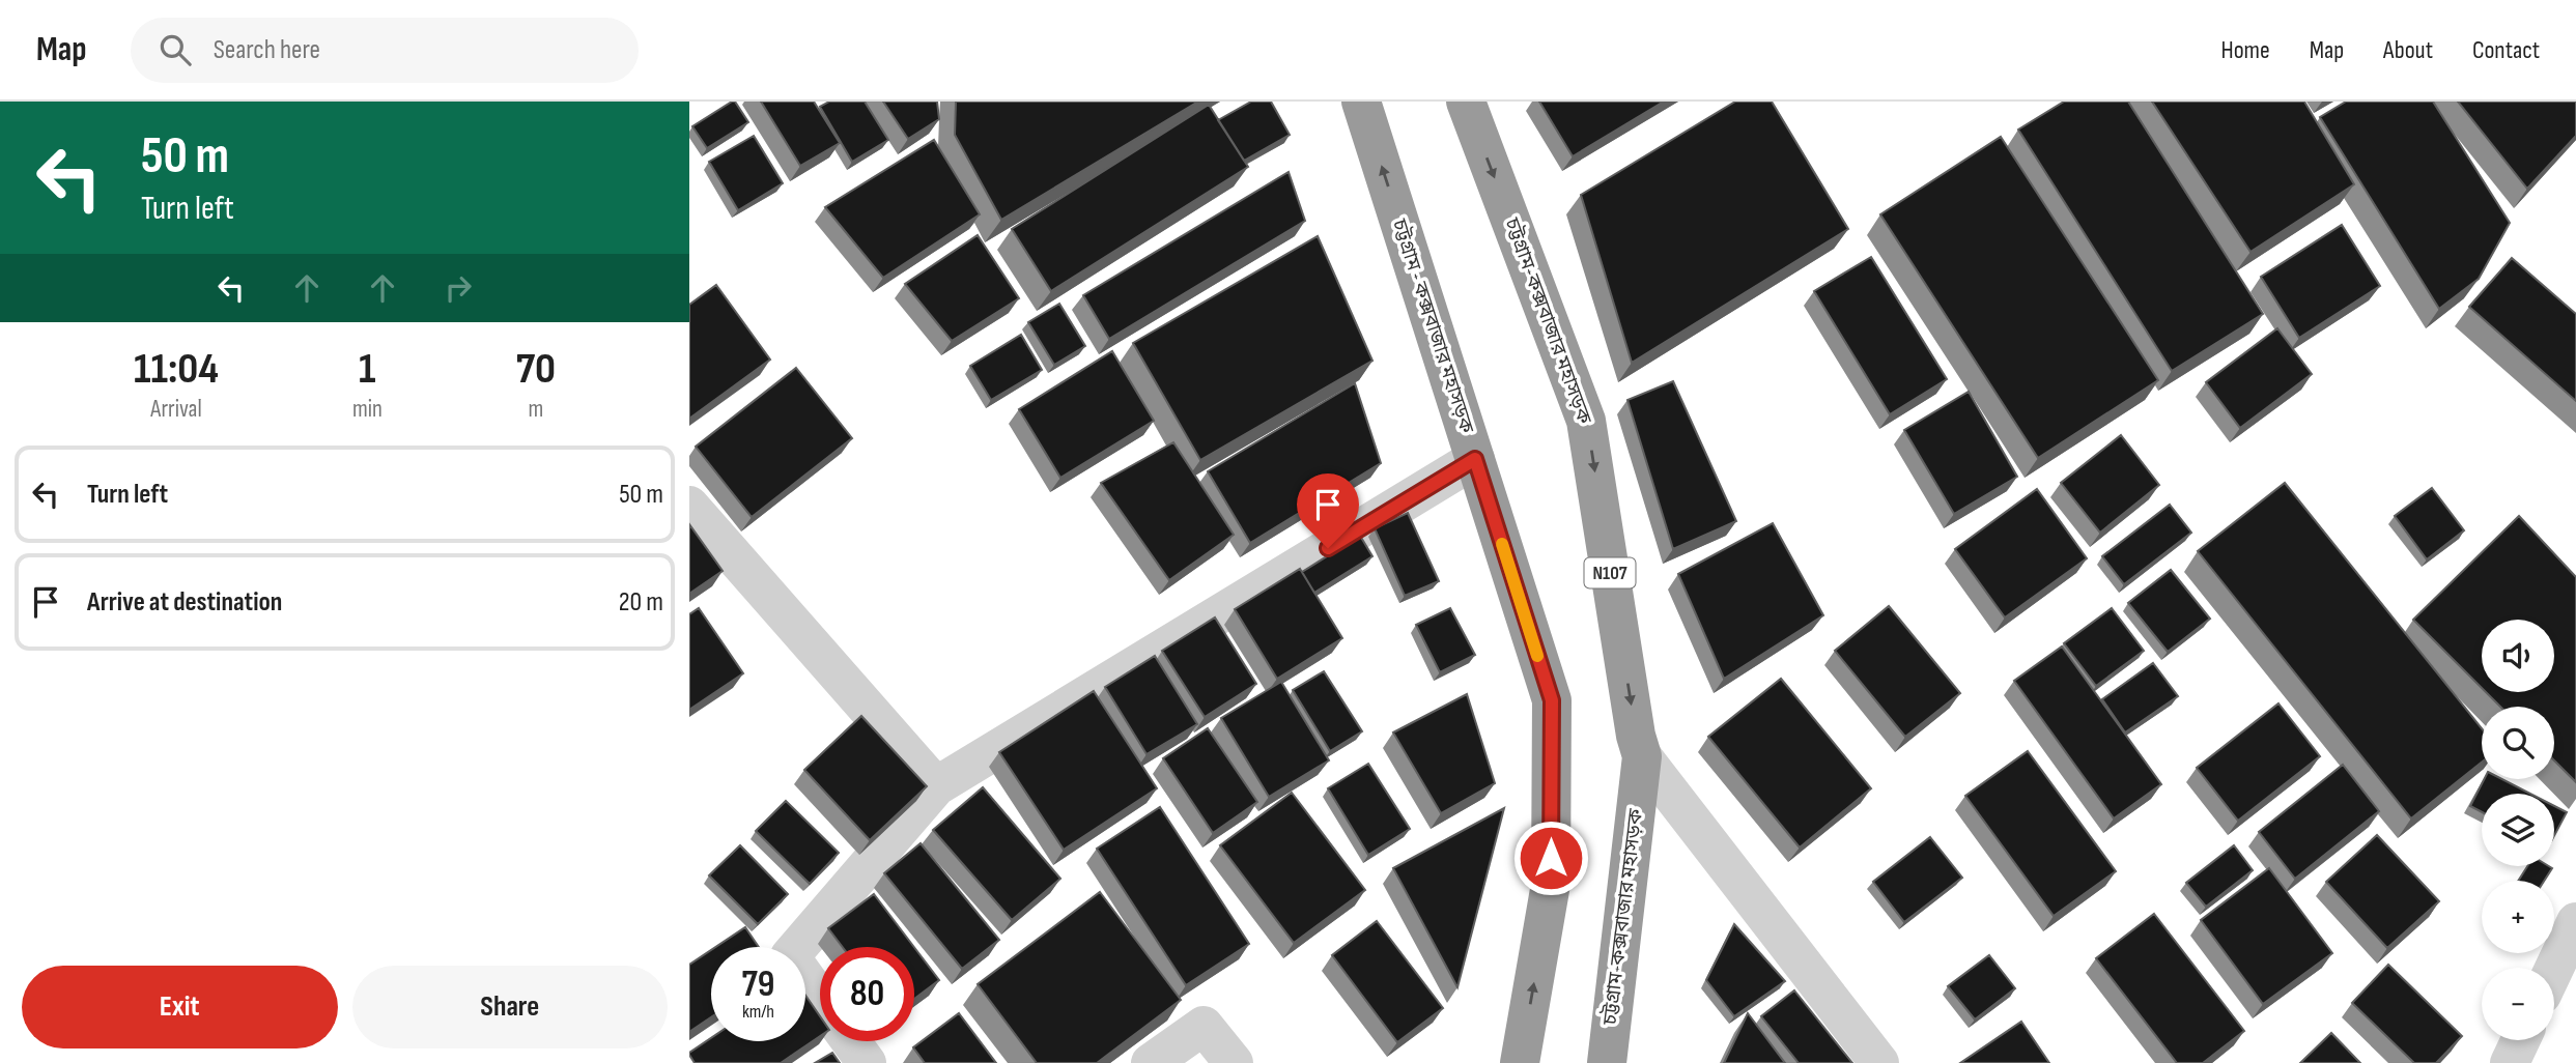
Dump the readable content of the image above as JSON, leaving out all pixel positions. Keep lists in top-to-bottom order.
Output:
{
  "streets": {
    "highway": ["চট্টগ্রাম-কক্সবাজার মহাসড়ক", "চট্টগ্রাম - কক্সবাজার মহাসড়ক", "N107"]
  },
  "one_way": ["চট্টগ্রাম-কক্সবাজার মহাসড়ক", "চট্টগ্রাম - কক্সবাজার মহাসড়ক"],
  "page": {
    "header": "Map",
    "search": "Search here",
    "nav": [
      "Home",
      "Map",
      "About",
      "Contact"
    ],
    "turn": ["50 m", "Turn left"],
    "eta": [
      "11:04",
      "Arrival",
      "1",
      "min",
      "70",
      "m"
    ],
    "list": [
      {
        "name": "Turn left",
        "value": "50 m"
      },
      {
        "name": "Arrive at destination",
        "value": "20 m"
      }
    ],
    "map_buttons": ["+", "−"],
    "speed": "79 km/h",
    "limit": "80",
    "buttons": ["Exit", "Share"]
  }
}
